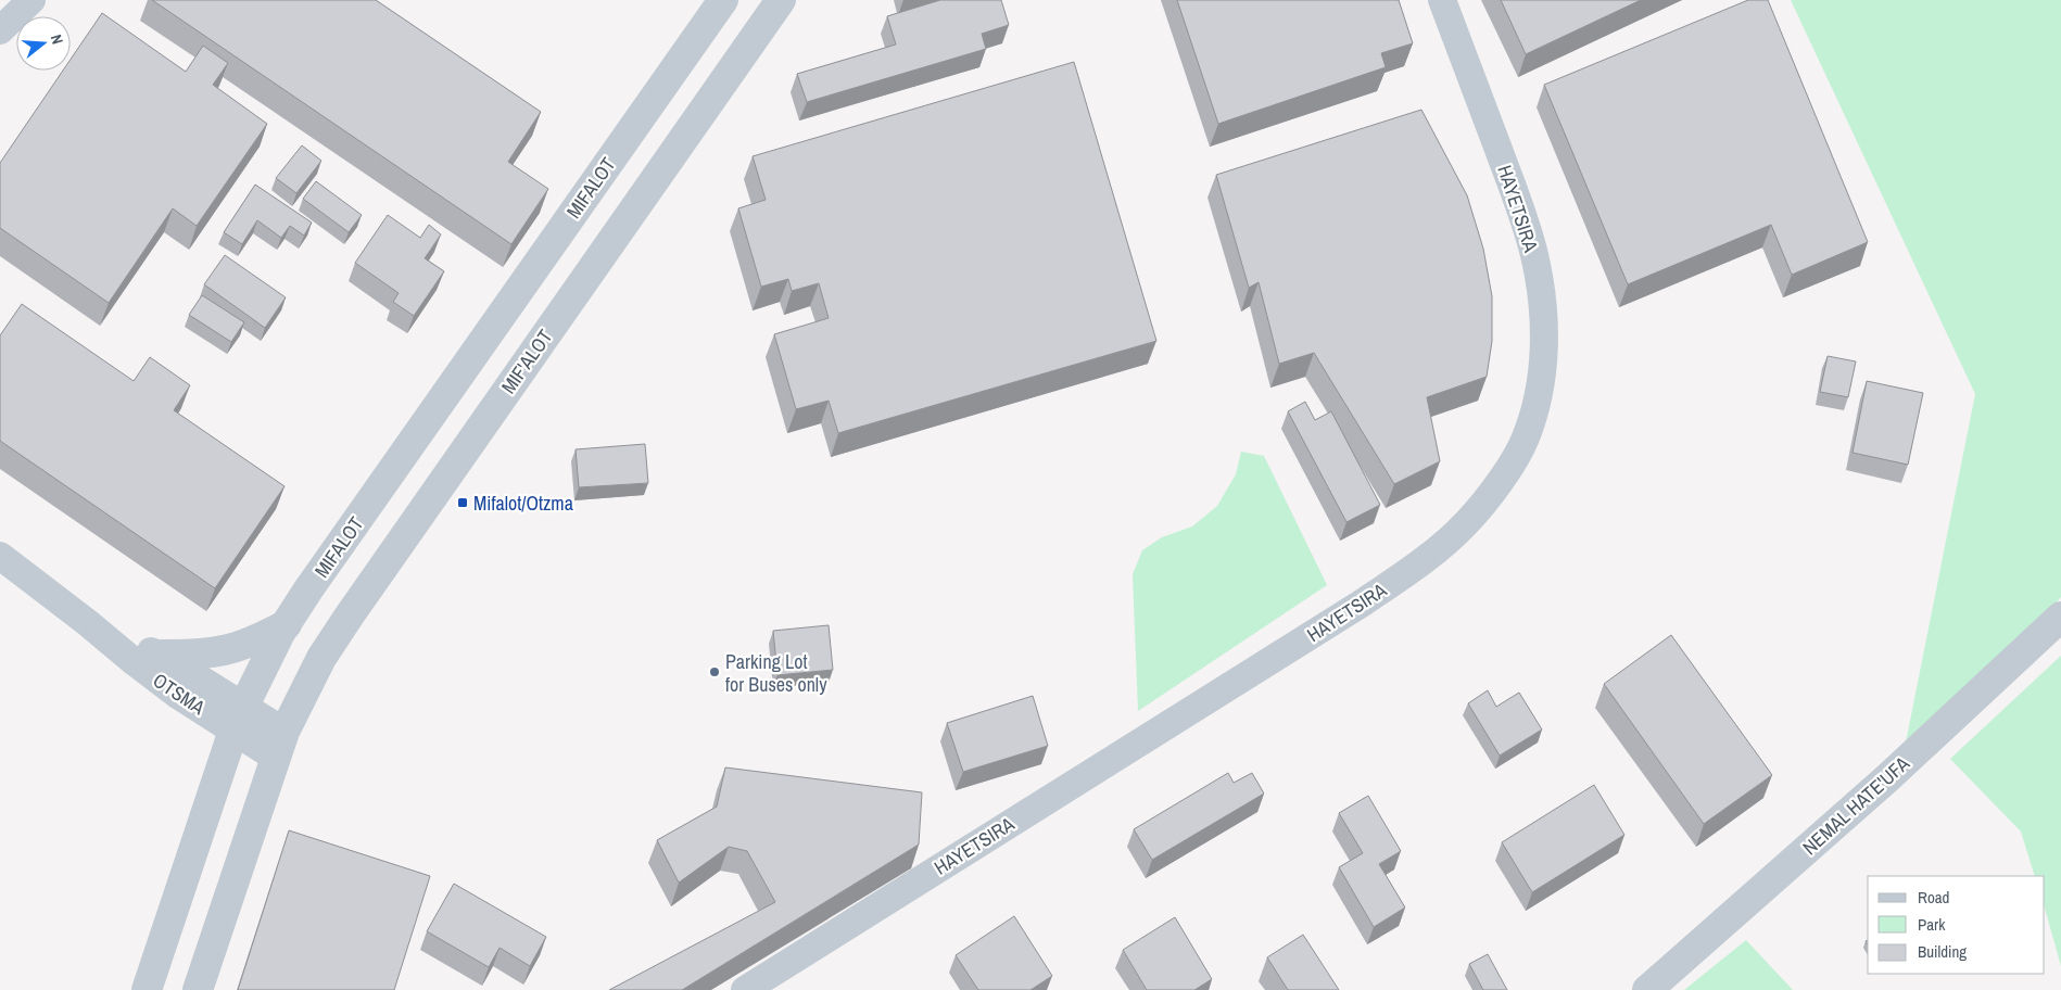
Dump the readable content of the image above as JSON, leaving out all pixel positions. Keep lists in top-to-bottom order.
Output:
{
  "streets": {
    "street": [
      "MIFALOT",
      "HAYETSIRA",
      "MIF'ALOT",
      "OTSMA",
      "NEMAL HATE'UFA"
    ]
  },
  "crossings": [
    ["MIFALOT", "OTSMA"],
    ["MIF'ALOT", "OTSMA"]
  ],
  "places": {
    "transit": ["Mifalot/Otzma"],
    "other": ["Parking Lot for Buses only"]
  },
  "legend": ["Road", "Park", "Building"],
  "north": "right"
}
